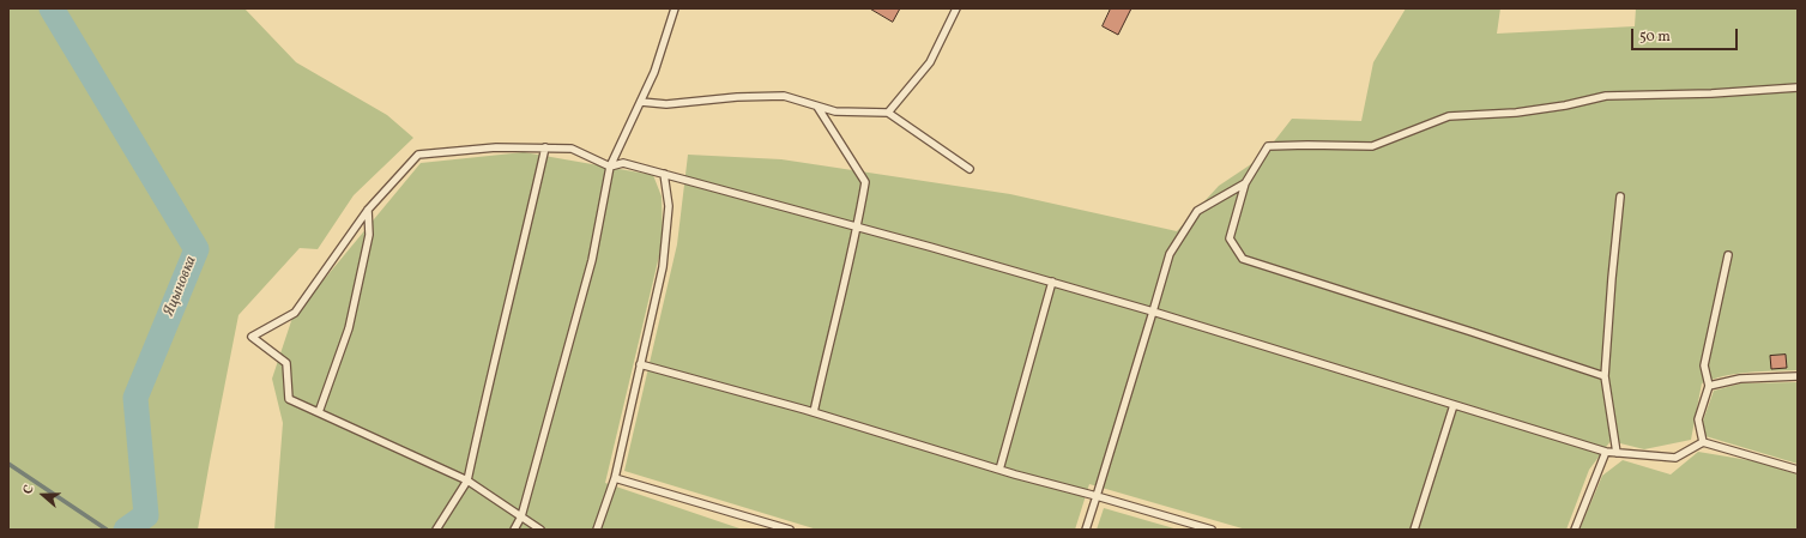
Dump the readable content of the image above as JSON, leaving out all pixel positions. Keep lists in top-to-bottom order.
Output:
{
  "water": ["Яцыновка"],
  "scale_bar": "50 m",
  "north": "left"
}
